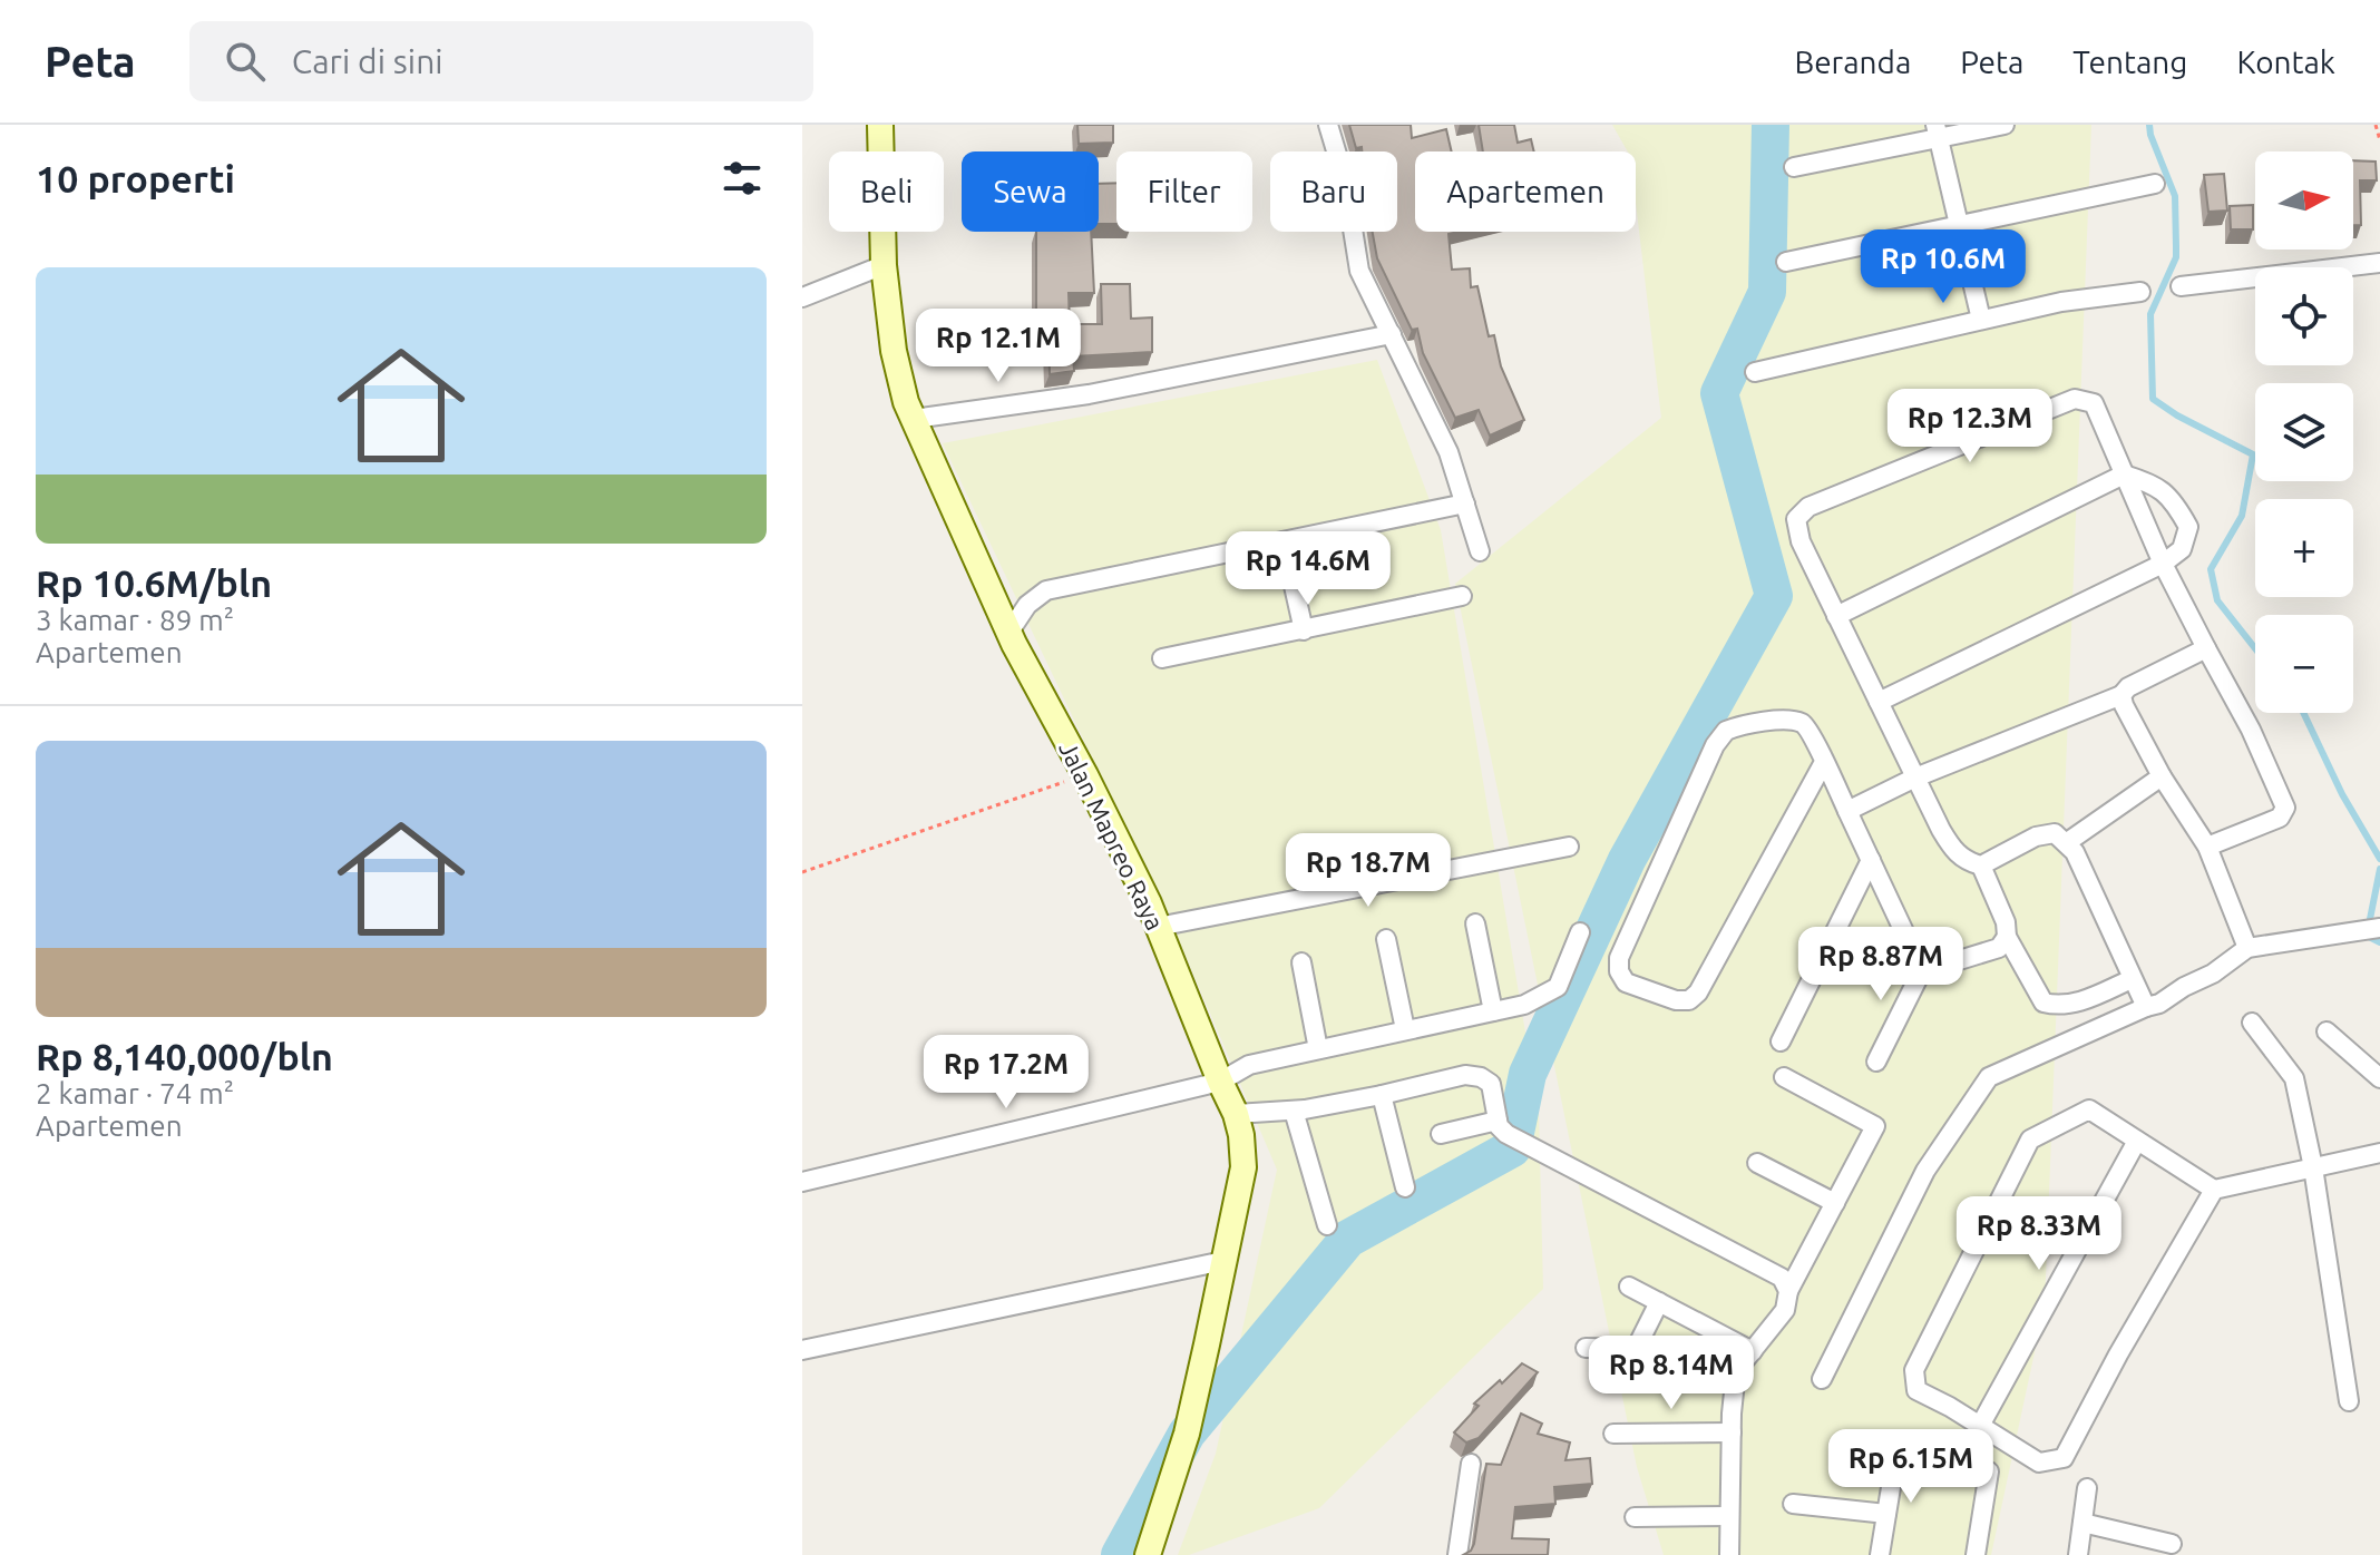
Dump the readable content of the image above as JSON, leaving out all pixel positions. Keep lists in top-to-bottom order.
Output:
{
  "streets": {
    "street": ["Jalan Mapreo Raya"]
  },
  "north": "right",
  "page": {
    "header": "Peta",
    "search": "Cari di sini",
    "nav": [
      "Beranda",
      "Peta",
      "Tentang",
      "Kontak"
    ],
    "heading": "10 properti",
    "map_buttons": ["+", "−"],
    "chip": [
      "Beli",
      "Sewa",
      "Filter",
      "Baru",
      "Apartemen"
    ],
    "price": [
      "Rp 10.6M",
      "Rp 12.1M",
      "Rp 12.3M",
      "Rp 14.6M",
      "Rp 18.7M",
      "Rp 8.87M",
      "Rp 17.2M",
      "Rp 8.33M",
      "Rp 8.14M",
      "Rp 6.15M"
    ],
    "list": [
      {
        "name": "Rp 10.6M/bln",
        "note": "3 kamar · 89 m² · Apartemen"
      },
      {
        "name": "Rp 8,140,000/bln",
        "note": "2 kamar · 74 m² · Apartemen"
      }
    ]
  }
}
